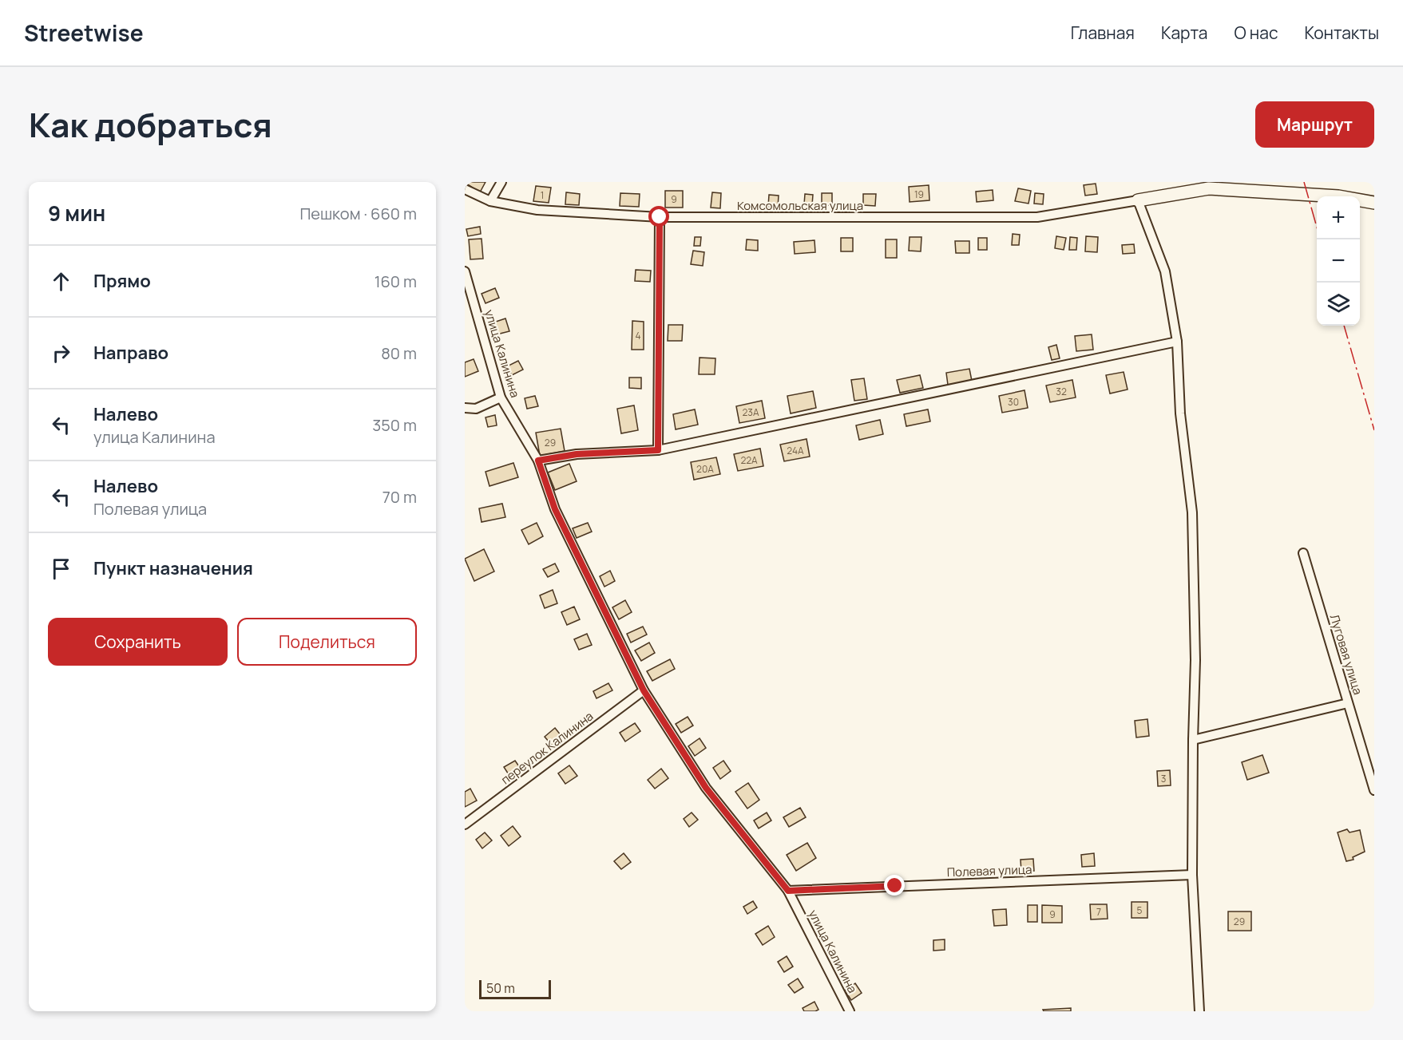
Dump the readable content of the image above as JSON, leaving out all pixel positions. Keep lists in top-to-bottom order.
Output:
{
  "streets": {
    "street": [
      "Комсомольская улица",
      "улица Калинина",
      "Луговая улица",
      "переулок Калинина",
      "Полевая улица"
    ]
  },
  "crossings": [
    ["улица Калинина", "переулок Калинина"],
    ["улица Калинина", "Полевая улица"]
  ],
  "house_numbers": [
    "19",
    "1",
    "9",
    "4",
    "32",
    "30",
    "23А",
    "29",
    "24А",
    "22А",
    "20А",
    "3",
    "5",
    "7",
    "9",
    "29"
  ],
  "scale_bar": "50 m",
  "page": {
    "header": "Streetwise",
    "nav": [
      "Главная",
      "Карта",
      "О нас",
      "Контакты"
    ],
    "title": "Как добраться",
    "buttons": [
      "Маршрут",
      ["Сохранить", "Поделиться"]
    ],
    "heading": ["9 мин", "Пешком · 660 m"],
    "map_buttons": ["+", "−"],
    "list": [
      ["Прямо", "160 m"],
      ["Направо", "80 m"],
      ["Налево", "улица Калинина", "350 m"],
      ["Налево", "Полевая улица", "70 m"],
      "Пункт назначения"
    ],
    "scale": "50 m"
  }
}
